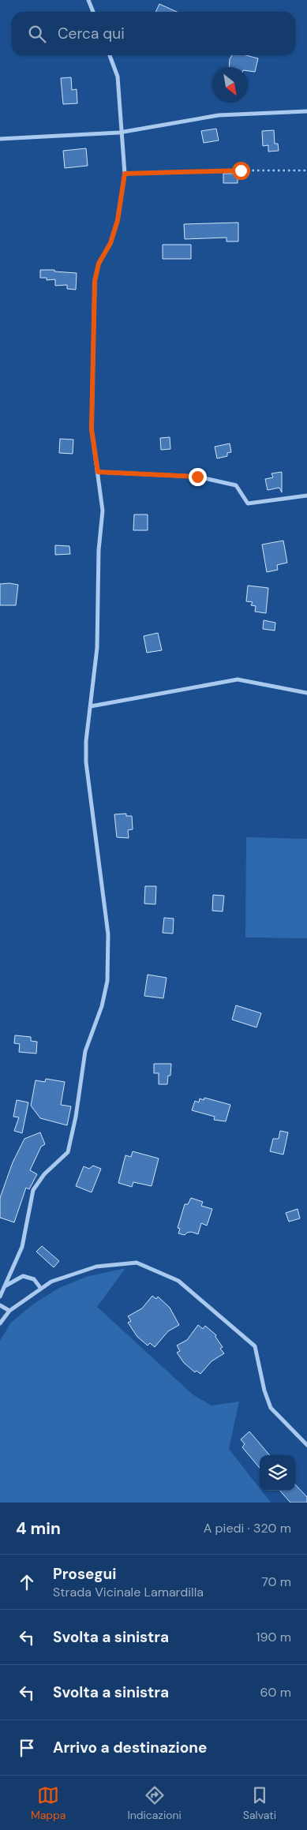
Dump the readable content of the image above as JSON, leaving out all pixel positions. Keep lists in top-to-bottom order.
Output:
{
  "north": "bottom right",
  "page": {
    "search": "Cerca qui",
    "heading": ["4 min", "A piedi · 320 m"],
    "list": [
      ["Prosegui", "Strada Vicinale Lamardilla", "70 m"],
      ["Svolta a sinistra", "190 m"],
      ["Svolta a sinistra", "60 m"],
      "Arrivo a destinazione"
    ],
    "nav": ["Mappa", "Indicazioni", "Salvati"]
  }
}
